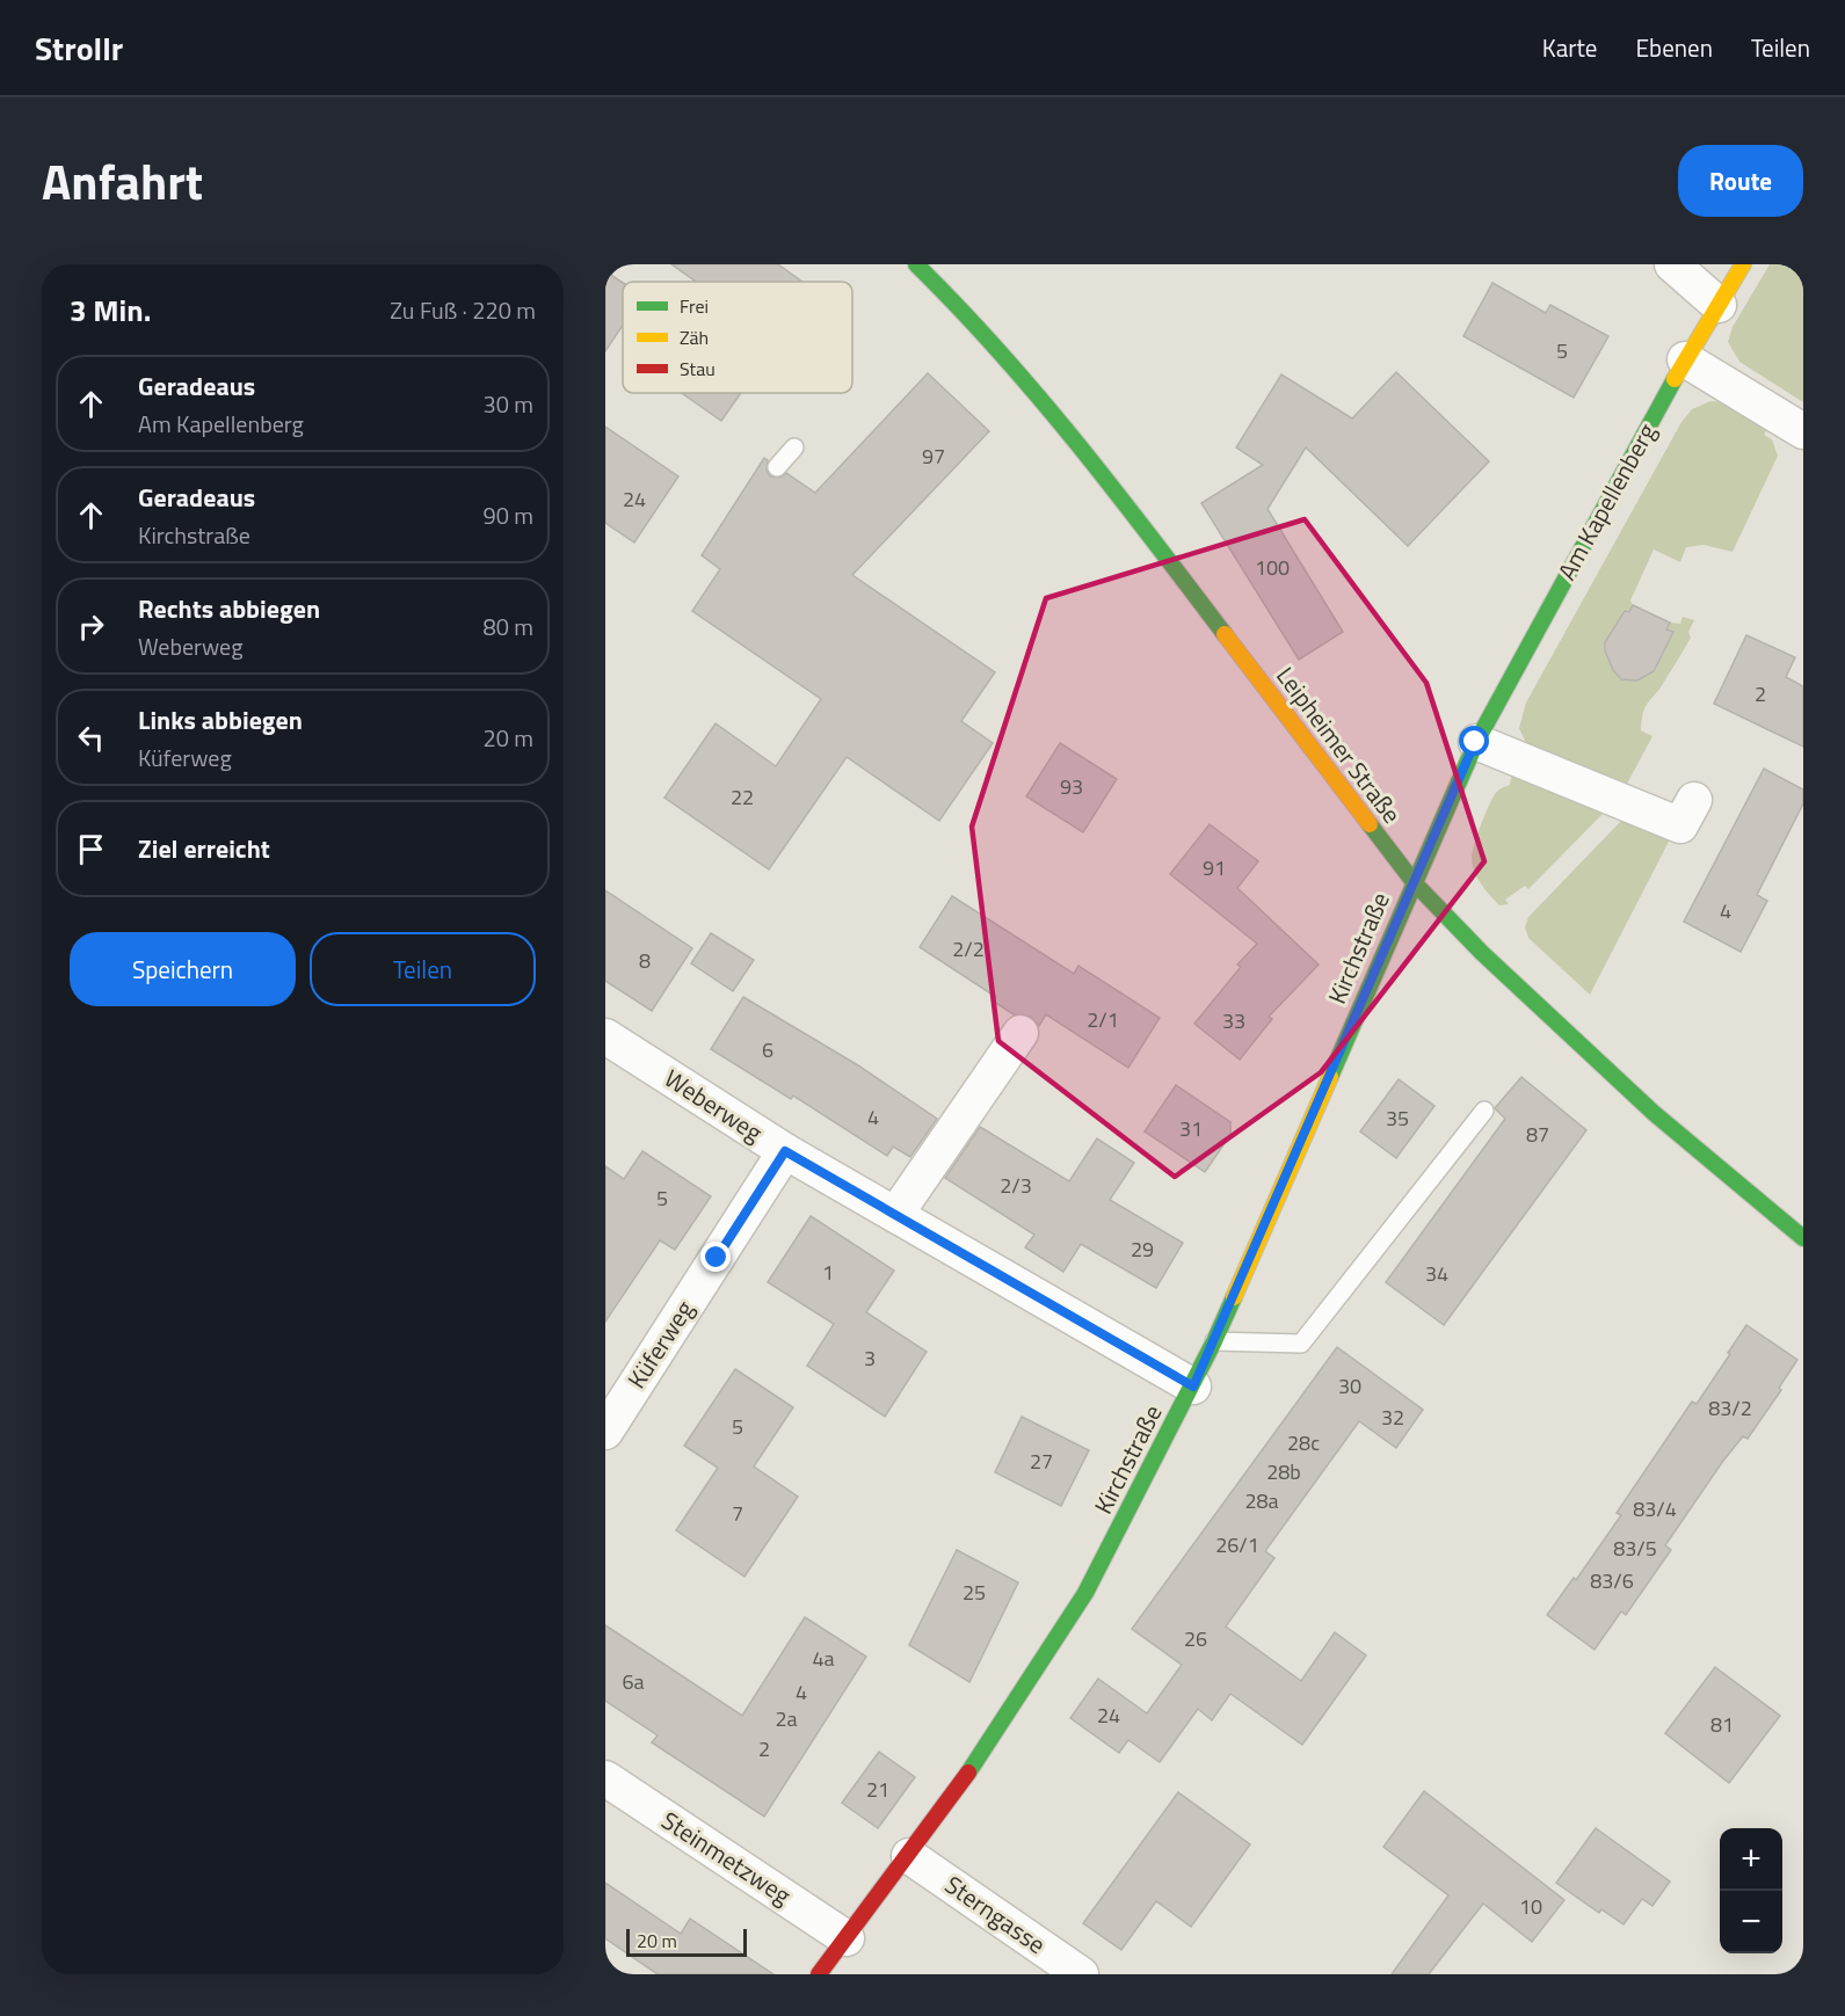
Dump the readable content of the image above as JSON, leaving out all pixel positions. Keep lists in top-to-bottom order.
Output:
{
  "streets": {
    "street": [
      "Am Kapellenberg",
      "Leipheimer Straße",
      "Kirchstraße",
      "Weberweg",
      "Küferweg",
      "Steinmetzweg",
      "Sterngasse"
    ]
  },
  "crossings": [
    ["Am Kapellenberg", "Leipheimer Straße"],
    ["Am Kapellenberg", "Kirchstraße"],
    ["Leipheimer Straße", "Kirchstraße"],
    ["Kirchstraße", "Weberweg"],
    ["Kirchstraße", "Steinmetzweg"],
    ["Kirchstraße", "Sterngasse"],
    ["Weberweg", "Küferweg"]
  ],
  "house_numbers": [
    "5",
    "97",
    "24",
    "100",
    "2",
    "93",
    "22",
    "91",
    "4",
    "2/2",
    "8",
    "2/1",
    "33",
    "6",
    "4",
    "35",
    "31",
    "87",
    "2/3",
    "5",
    "29",
    "1",
    "34",
    "3",
    "30",
    "83/2",
    "32",
    "5",
    "28c",
    "27",
    "28b",
    "28a",
    "83/4",
    "7",
    "26/1",
    "83/5",
    "83/6",
    "25",
    "26",
    "4a",
    "6a",
    "4",
    "24",
    "2a",
    "81",
    "2",
    "21",
    "10"
  ],
  "legend": ["Frei", "Zäh", "Stau"],
  "scale_bar": "20 m",
  "page": {
    "header": "Strollr",
    "nav": ["Karte", "Ebenen", "Teilen"],
    "title": "Anfahrt",
    "buttons": [
      "Route",
      ["Speichern", "Teilen"]
    ],
    "heading": ["3 Min.", "Zu Fuß · 220 m"],
    "list": [
      ["Geradeaus", "Am Kapellenberg", "30 m"],
      ["Geradeaus", "Kirchstraße", "90 m"],
      ["Rechts abbiegen", "Weberweg", "80 m"],
      ["Links abbiegen", "Küferweg", "20 m"],
      "Ziel erreicht"
    ],
    "map_buttons": ["+", "−"],
    "scale": "20 m"
  }
}
